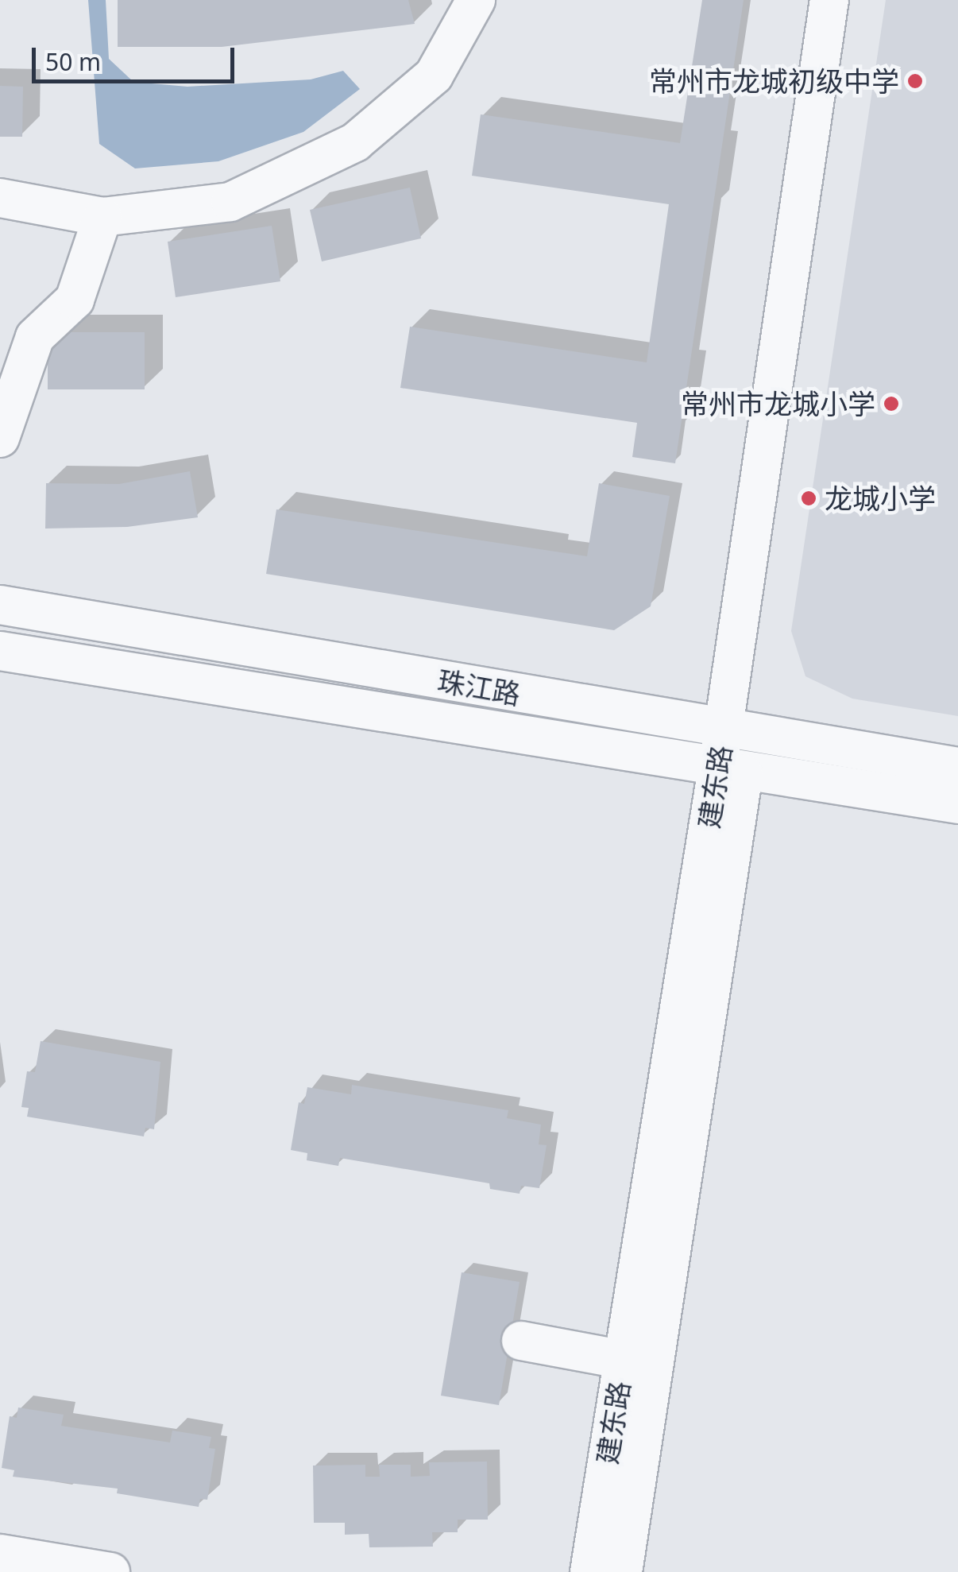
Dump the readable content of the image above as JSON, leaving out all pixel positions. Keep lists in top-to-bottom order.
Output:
{
  "streets": {
    "street": ["珠江路", "建东路"]
  },
  "crossings": [
    ["珠江路", "建东路"]
  ],
  "places": ["常州市龙城初级中学", "常州市龙城小学", "龙城小学"],
  "scale_bar": "50 m"
}
